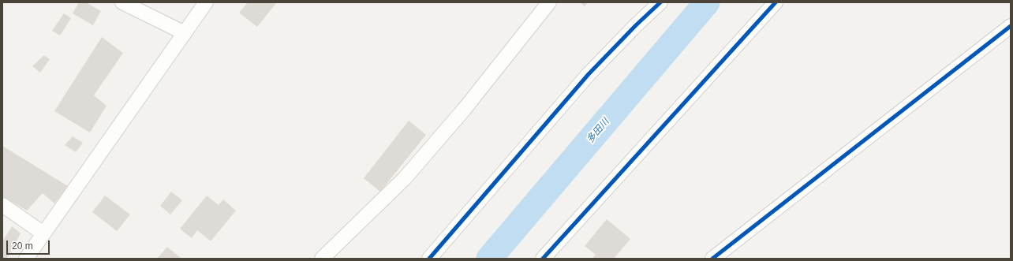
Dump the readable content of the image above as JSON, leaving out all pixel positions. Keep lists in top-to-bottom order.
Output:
{
  "water": ["多田川"],
  "scale_bar": "20 m"
}
